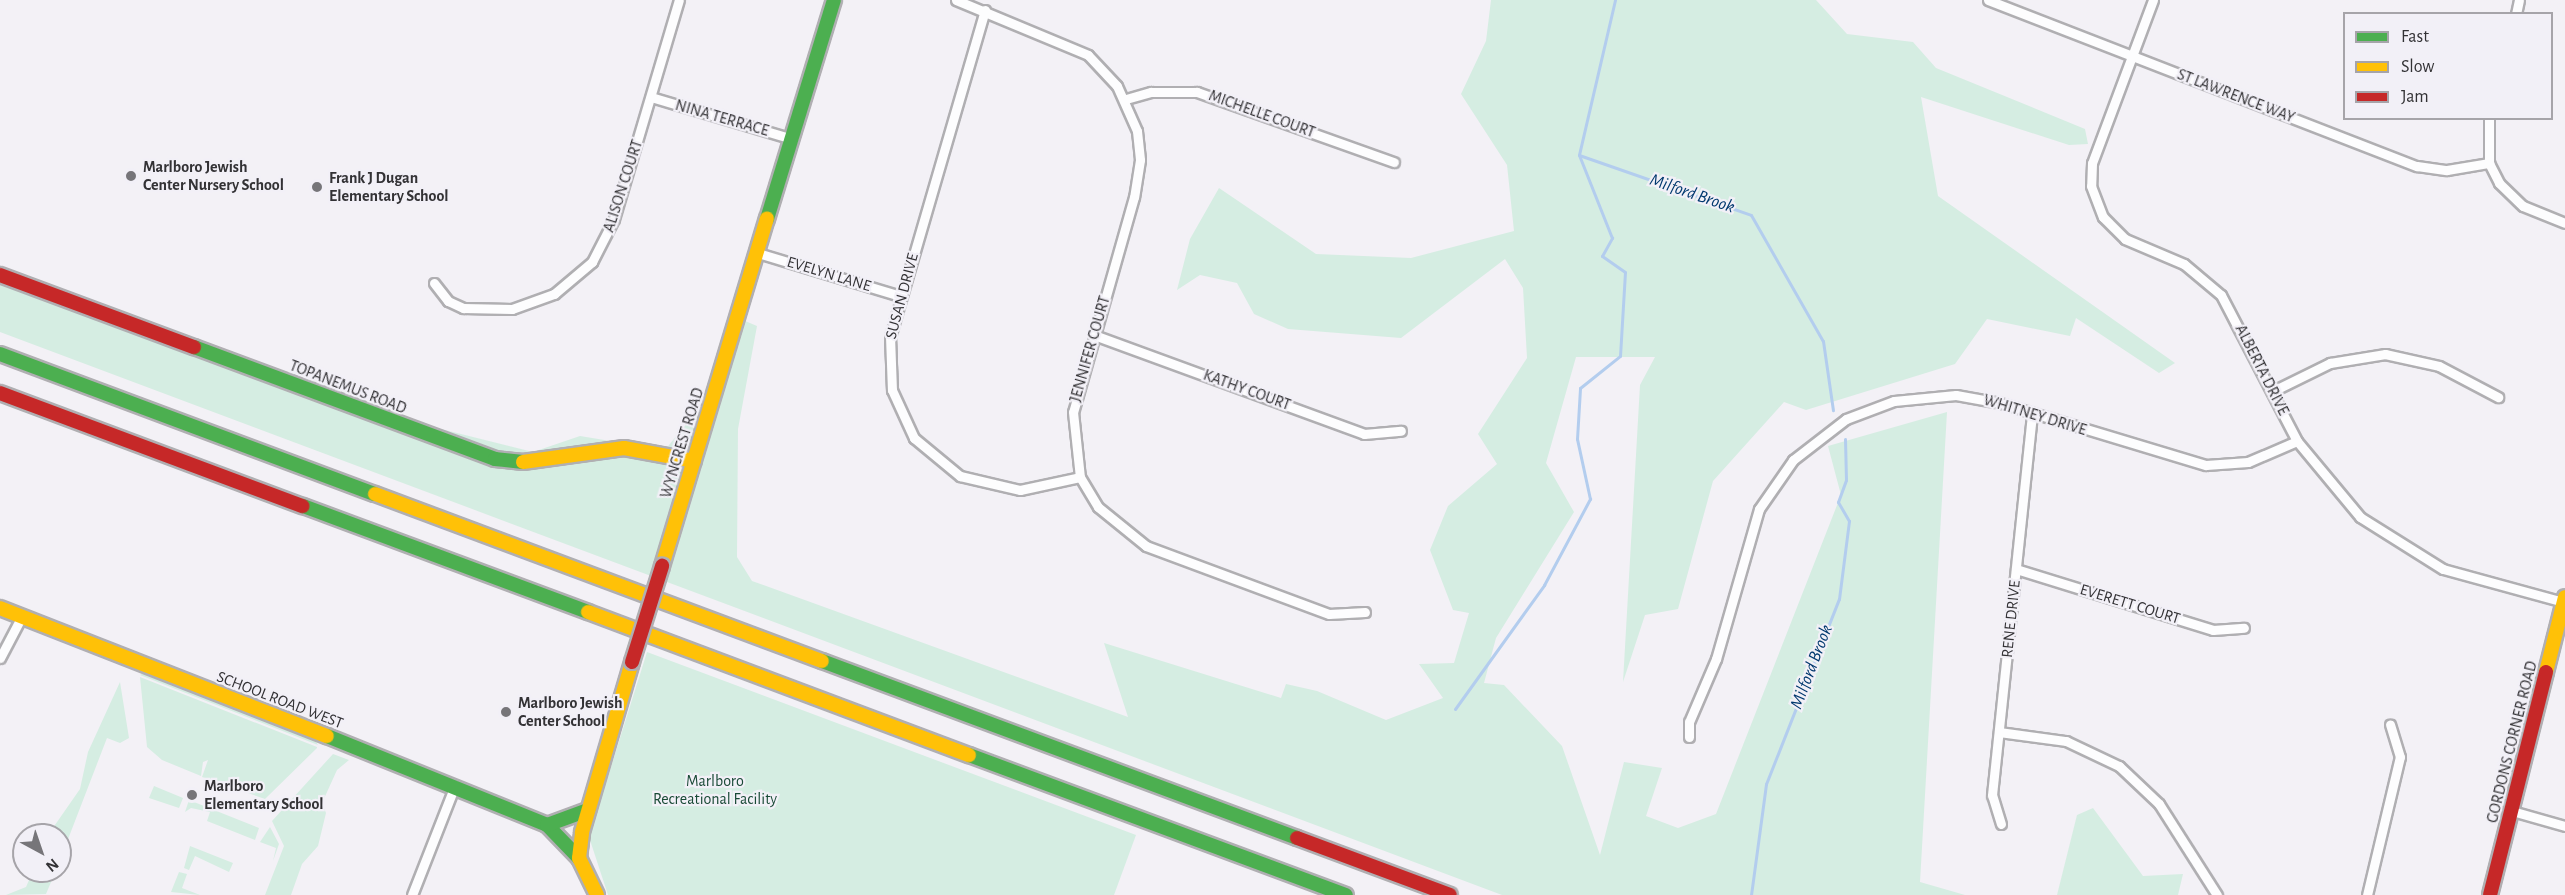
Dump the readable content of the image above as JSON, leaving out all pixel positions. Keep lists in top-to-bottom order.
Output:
{
  "streets": {
    "main road": [
      "TOPANEMUS ROAD",
      "WYNCREST ROAD",
      "SCHOOL ROAD WEST",
      "GORDONS CORNER ROAD"
    ],
    "street": [
      "ST LAWRENCE WAY",
      "MICHELLE COURT",
      "NINA TERRACE",
      "ALISON COURT",
      "EVELYN LANE",
      "SUSAN DRIVE",
      "JENNIFER COURT",
      "ALBERTA DRIVE",
      "KATHY COURT",
      "WHITNEY DRIVE",
      "EVERETT COURT",
      "RENE DRIVE"
    ]
  },
  "crossings": [
    ["ST LAWRENCE WAY", "ALBERTA DRIVE"],
    ["MICHELLE COURT", "JENNIFER COURT"],
    ["NINA TERRACE", "ALISON COURT"],
    ["NINA TERRACE", "WYNCREST ROAD"],
    ["EVELYN LANE", "SUSAN DRIVE"],
    ["EVELYN LANE", "WYNCREST ROAD"],
    ["SUSAN DRIVE", "JENNIFER COURT"],
    ["JENNIFER COURT", "KATHY COURT"],
    ["ALBERTA DRIVE", "WHITNEY DRIVE"],
    ["ALBERTA DRIVE", "GORDONS CORNER ROAD"],
    ["TOPANEMUS ROAD", "WYNCREST ROAD"],
    ["WHITNEY DRIVE", "RENE DRIVE"],
    ["WYNCREST ROAD", "SCHOOL ROAD WEST"],
    ["EVERETT COURT", "RENE DRIVE"]
  ],
  "water": ["Milford Brook"],
  "parks": ["Marlboro Recreational Facility"],
  "places": [
    "Marlboro Jewish Center Nursery School",
    "Frank J Dugan Elementary School",
    "Marlboro Jewish Center School",
    "Marlboro Elementary School"
  ],
  "legend": ["Fast", "Slow", "Jam"],
  "north": "bottom right"
}
